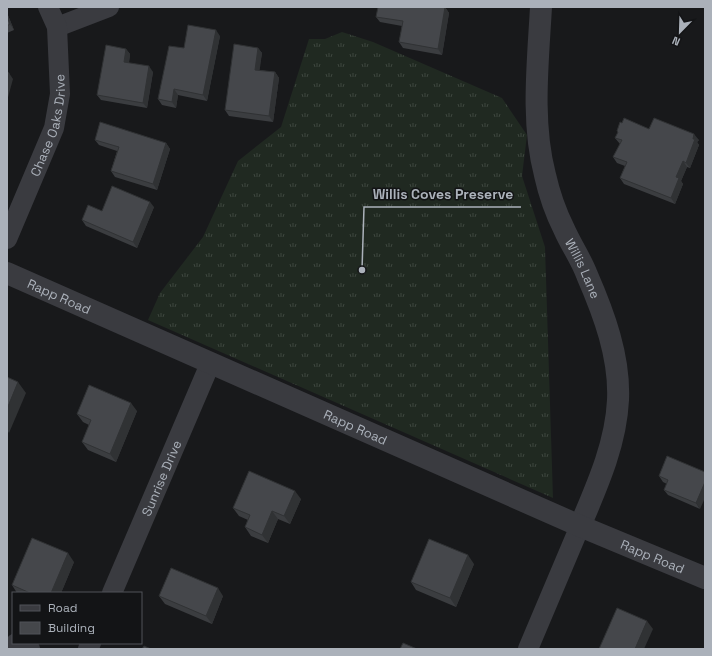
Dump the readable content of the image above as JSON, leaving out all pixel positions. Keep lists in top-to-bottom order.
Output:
{
  "streets": {
    "street": [
      "Chase Oaks Drive",
      "Willis Lane",
      "Rapp Road",
      "Sunrise Drive"
    ]
  },
  "crossings": [
    ["Willis Lane", "Rapp Road"],
    ["Rapp Road", "Sunrise Drive"]
  ],
  "places": ["Willis Coves Preserve"],
  "legend": ["Road", "Building"],
  "north": "bottom left"
}
